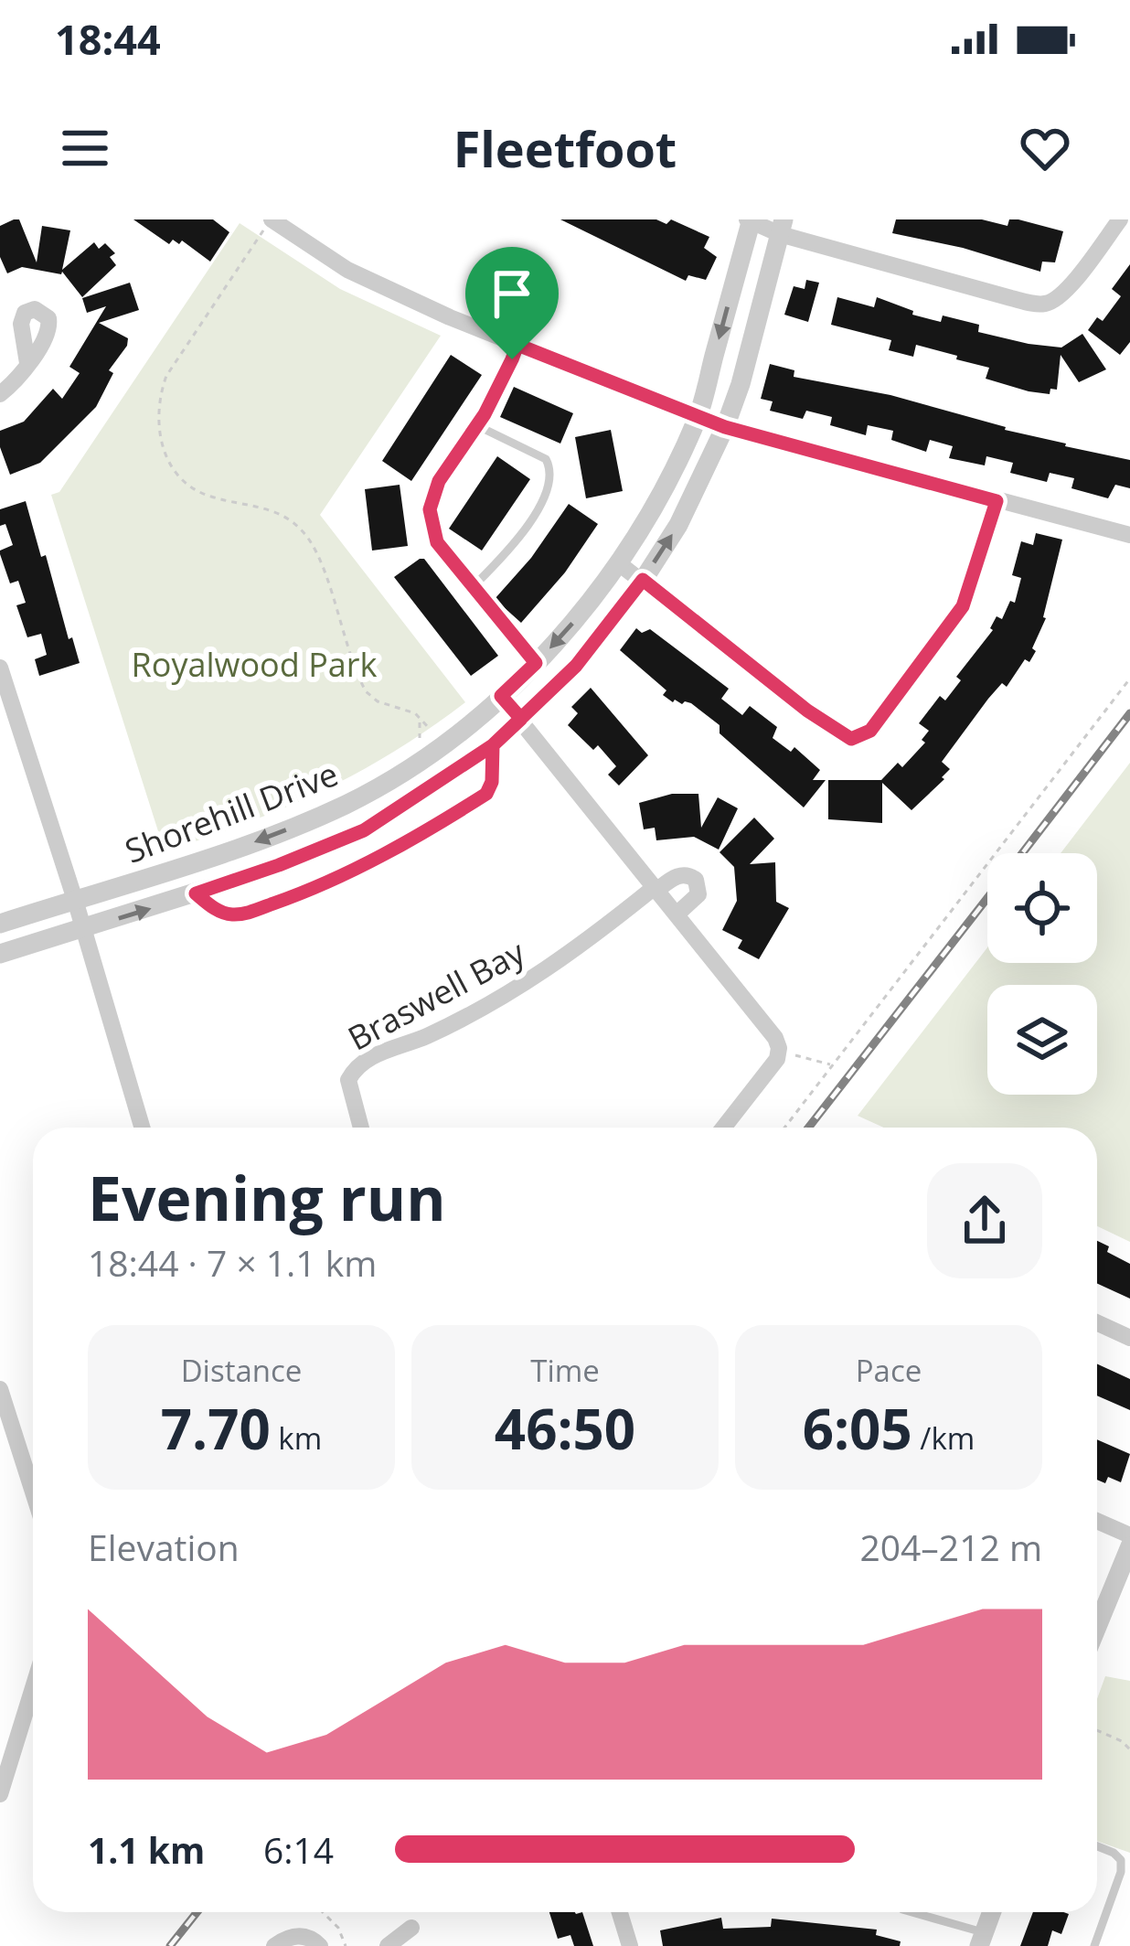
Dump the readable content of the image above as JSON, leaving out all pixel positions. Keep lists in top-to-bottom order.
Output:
{
  "streets": {
    "street": ["Shorehill Drive", "Braswell Bay"]
  },
  "parks": ["Royalwood Park"],
  "page": {
    "status": "18:44",
    "header": "Fleetfoot",
    "heading": ["Evening run", "18:44 · 7 × 1.1 km"],
    "stats": [
      ["Distance", "7.70 km"],
      ["Time", "46:50"],
      ["Pace", "6:05 /km"]
    ],
    "chart": ["Elevation", "204–212 m"],
    "list": [
      {
        "name": "1.1 km",
        "note": "6:14"
      }
    ]
  }
}
